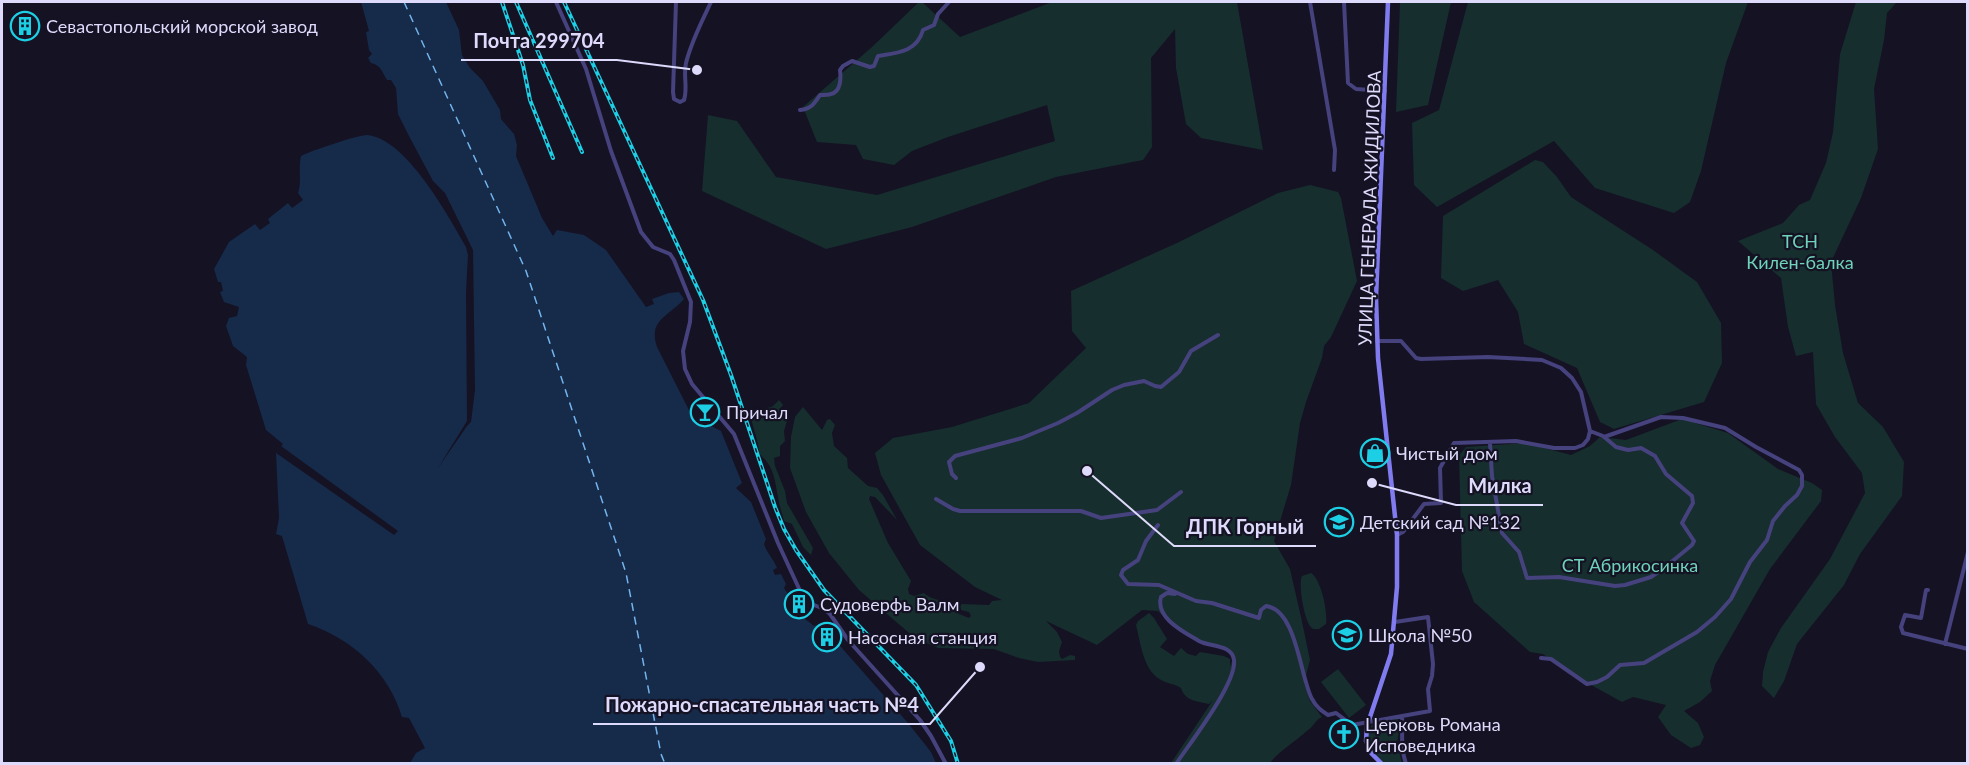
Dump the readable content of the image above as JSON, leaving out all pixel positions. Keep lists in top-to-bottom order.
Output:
{
  "streets": {
    "main road": ["УЛИЦА ГЕНЕРАЛА ЖИДИЛОВА"]
  },
  "parks": ["ТСН Килен-балка", "СТ Абрикосинка"],
  "places": {
    "building": ["Севастопольский морской завод", "Судоверфь Валм", "Насосная станция"],
    "other": [
      "Почта 299704",
      "ДПК Горный",
      "Милка",
      "Пожарно-спасательная часть №4"
    ],
    "bar": ["Причал"],
    "shop": ["Чистый дом"],
    "school or university": ["Детский сад №132", "Школа №50"],
    "church": ["Церковь Романа Исповедника"]
  }
}
